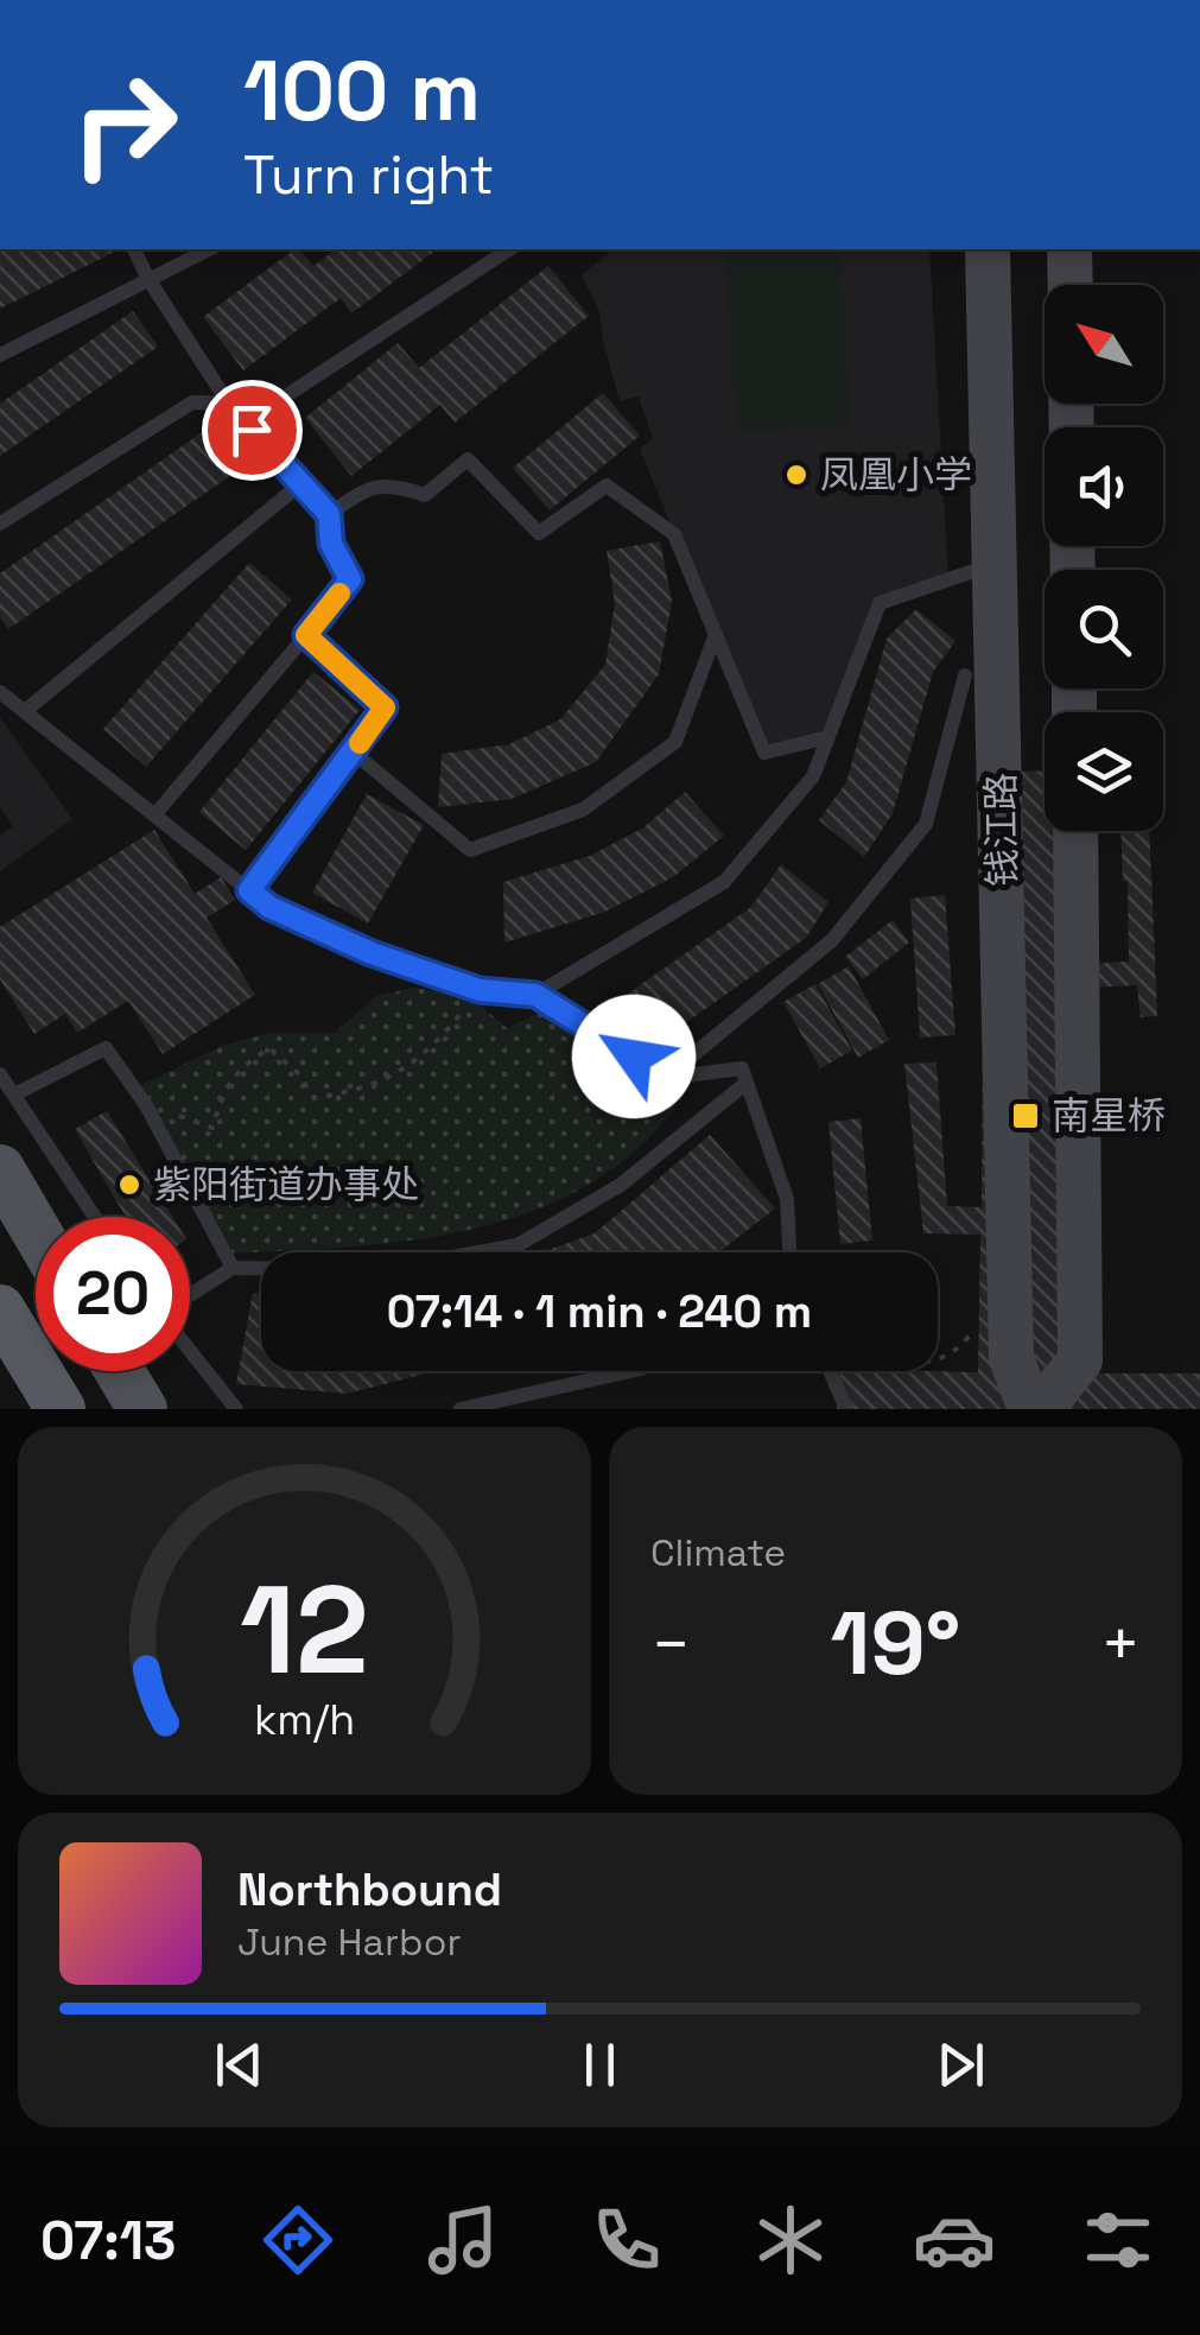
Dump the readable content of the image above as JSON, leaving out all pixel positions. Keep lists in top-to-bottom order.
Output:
{
  "streets": {
    "main road": ["钱江路"]
  },
  "places": {
    "other": ["凤凰小学", "紫阳街道办事处"],
    "transit": ["南星桥"]
  },
  "north": "top left",
  "page": {
    "turn": ["100 m", "Turn right"],
    "limit": "20",
    "trip": "07:14 · 1 min · 240 m",
    "tile": "Climate",
    "heat": ["−", "19°", "+"],
    "song": ["Northbound", "June Harbor"],
    "tabs": "07:13",
    "gauge": ["12", "km/h"]
  }
}
